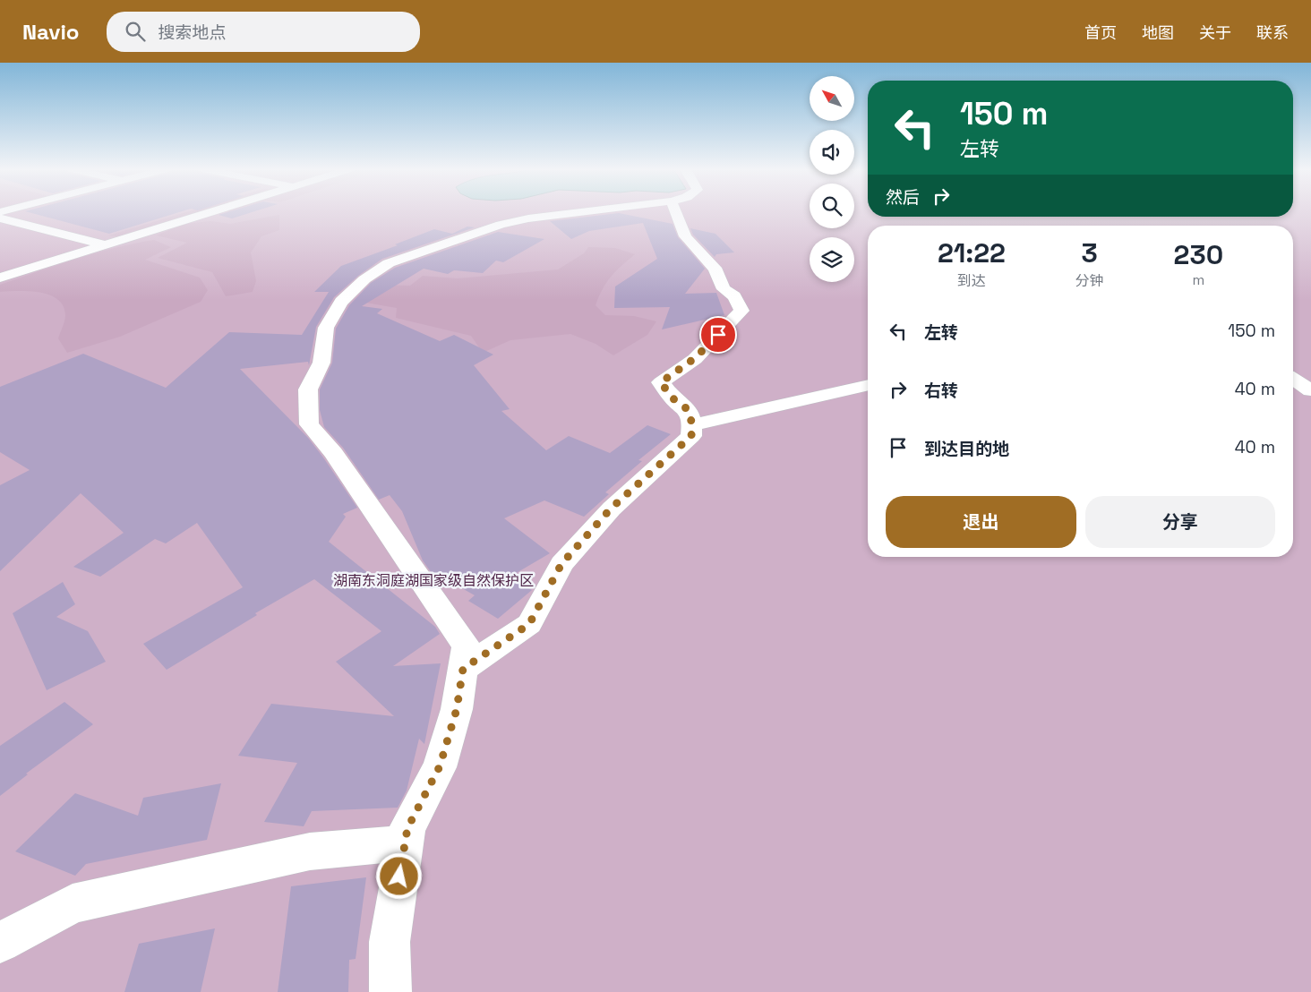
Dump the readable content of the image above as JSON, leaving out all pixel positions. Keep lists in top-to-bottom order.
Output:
{
  "parks": ["湖南东洞庭湖国家级自然保护区"],
  "north": "top left",
  "page": {
    "header": "Navio",
    "search": "搜索地点",
    "nav": [
      "首页",
      "地图",
      "关于",
      "联系"
    ],
    "turn": ["150 m", "左转"],
    "then": "然后",
    "eta": [
      "21:22",
      "到达",
      "3",
      "分钟",
      "230",
      "m"
    ],
    "list": [
      {
        "name": "左转",
        "value": "150 m"
      },
      {
        "name": "右转",
        "value": "40 m"
      },
      {
        "name": "到达目的地",
        "value": "40 m"
      }
    ],
    "buttons": ["退出", "分享"]
  }
}
